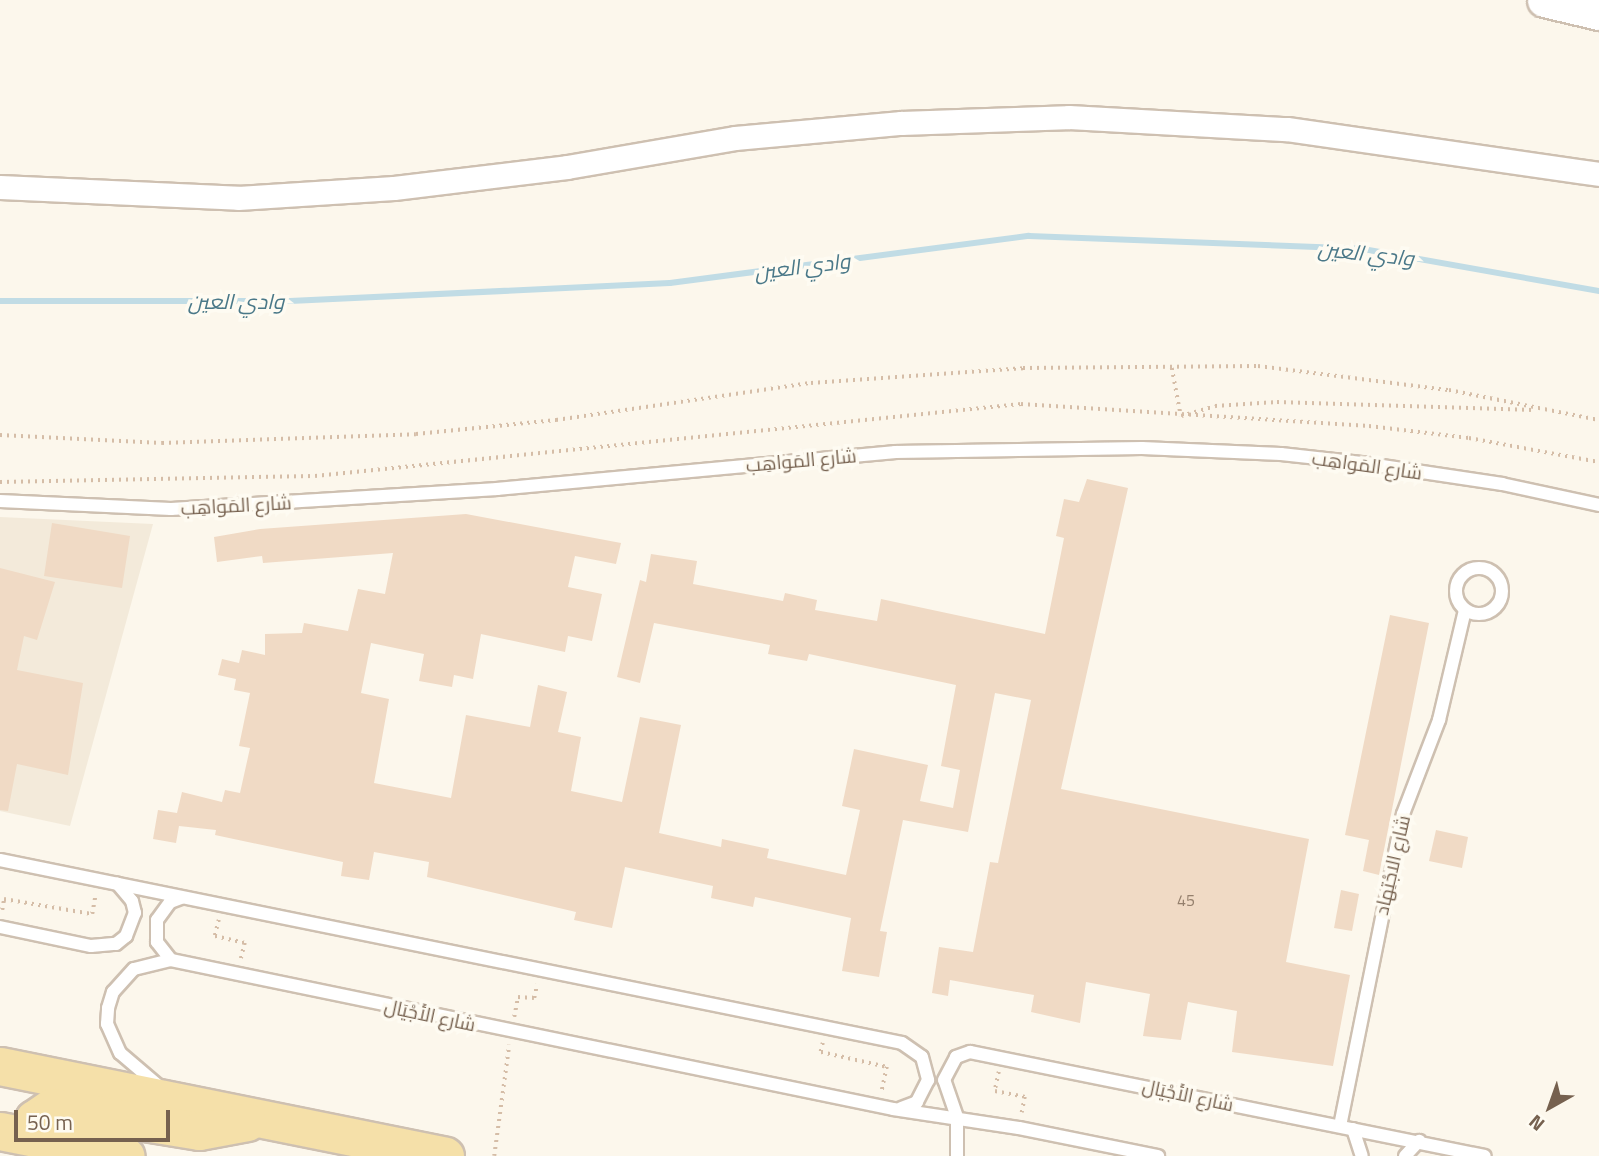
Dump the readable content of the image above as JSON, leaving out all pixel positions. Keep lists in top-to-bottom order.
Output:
{
  "streets": {
    "lane": ["شارع المَواهِب", "شارع الاجْتِهاد", "شارع الأَجْيَال"]
  },
  "crossings": [
    ["شارع الاجْتِهاد", "شارع الأَجْيَال"]
  ],
  "water": ["وادي العين"],
  "house_numbers": ["45"],
  "scale_bar": "50 m",
  "north": "bottom left"
}
